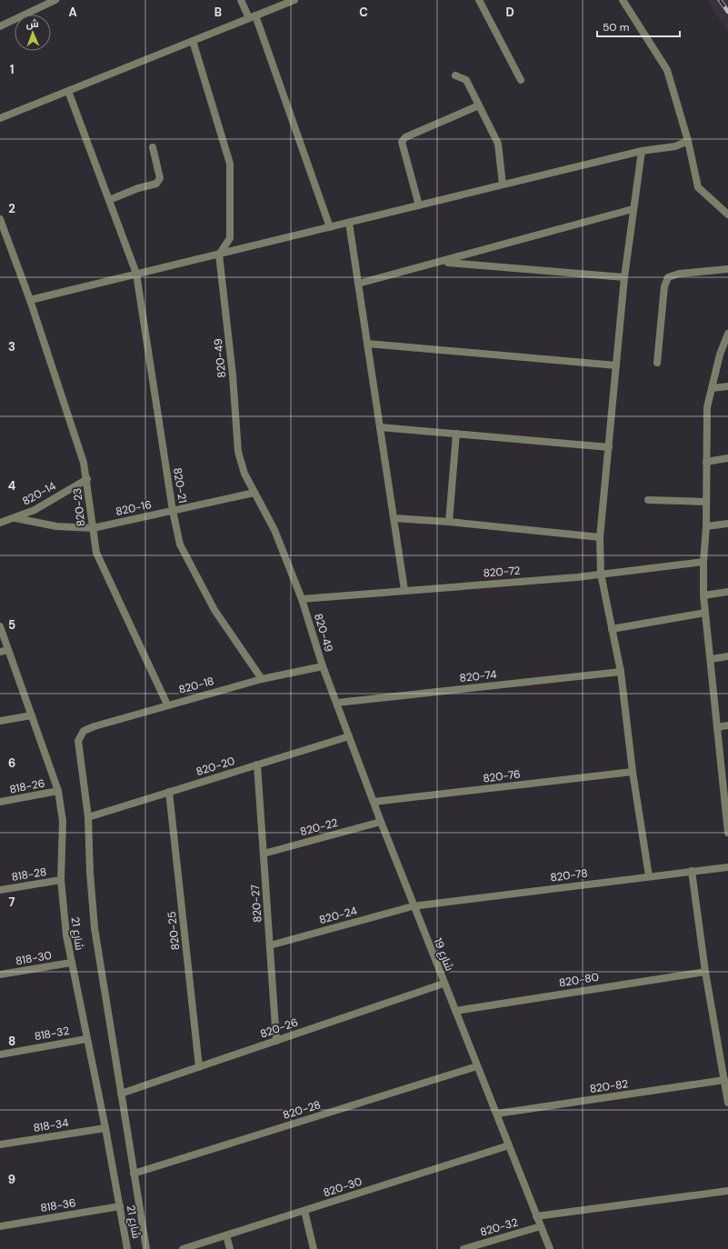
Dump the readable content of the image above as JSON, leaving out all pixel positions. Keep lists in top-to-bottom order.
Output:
{
  "streets": {
    "street": [
      "820-49",
      "820-21",
      "820-14",
      "820-23",
      "820-16",
      "820-72",
      "820-74",
      "820-18",
      "820-20",
      "820-76",
      "818-26",
      "820-22",
      "818-28",
      "820-78",
      "820-27",
      "820-24",
      "820-25",
      "شارع 21",
      "شارع 19",
      "818-30",
      "820-80",
      "820-26",
      "818-32",
      "820-82",
      "820-28",
      "818-34",
      "820-30",
      "818-36",
      "820-32"
    ]
  },
  "crossings": [
    ["820-49", "820-16"],
    ["820-49", "820-72"],
    ["820-49", "820-18"],
    ["820-49", "شارع 19"],
    ["820-21", "820-16"],
    ["820-21", "820-18"],
    ["820-14", "820-23"],
    ["820-14", "820-16"],
    ["820-23", "820-16"],
    ["820-23", "820-18"],
    ["820-74", "شارع 19"],
    ["820-18", "شارع 21"],
    ["820-18", "شارع 19"],
    ["820-20", "820-27"],
    ["820-20", "820-25"],
    ["820-20", "شارع 21"],
    ["820-20", "شارع 19"],
    ["820-76", "شارع 19"],
    ["818-26", "شارع 21"],
    ["820-22", "820-27"],
    ["820-22", "شارع 19"],
    ["818-28", "شارع 21"],
    ["820-78", "820-24"],
    ["820-78", "شارع 19"],
    ["820-27", "820-24"],
    ["820-27", "820-26"],
    ["820-24", "شارع 19"],
    ["820-25", "820-26"],
    ["شارع 21", "818-30"],
    ["شارع 21", "820-26"],
    ["شارع 21", "818-32"],
    ["شارع 21", "820-28"],
    ["شارع 21", "818-34"],
    ["شارع 21", "818-36"],
    ["شارع 19", "820-80"],
    ["شارع 19", "820-26"],
    ["شارع 19", "820-82"],
    ["شارع 19", "820-28"],
    ["شارع 19", "820-30"],
    ["شارع 19", "820-32"]
  ],
  "scale_bar": "50 m",
  "north": "top",
  "grid": {
    "columns": [
      "A",
      "B",
      "C",
      "D"
    ],
    "rows": [
      "1",
      "2",
      "3",
      "4",
      "5",
      "6",
      "7",
      "8",
      "9"
    ]
  }
}
